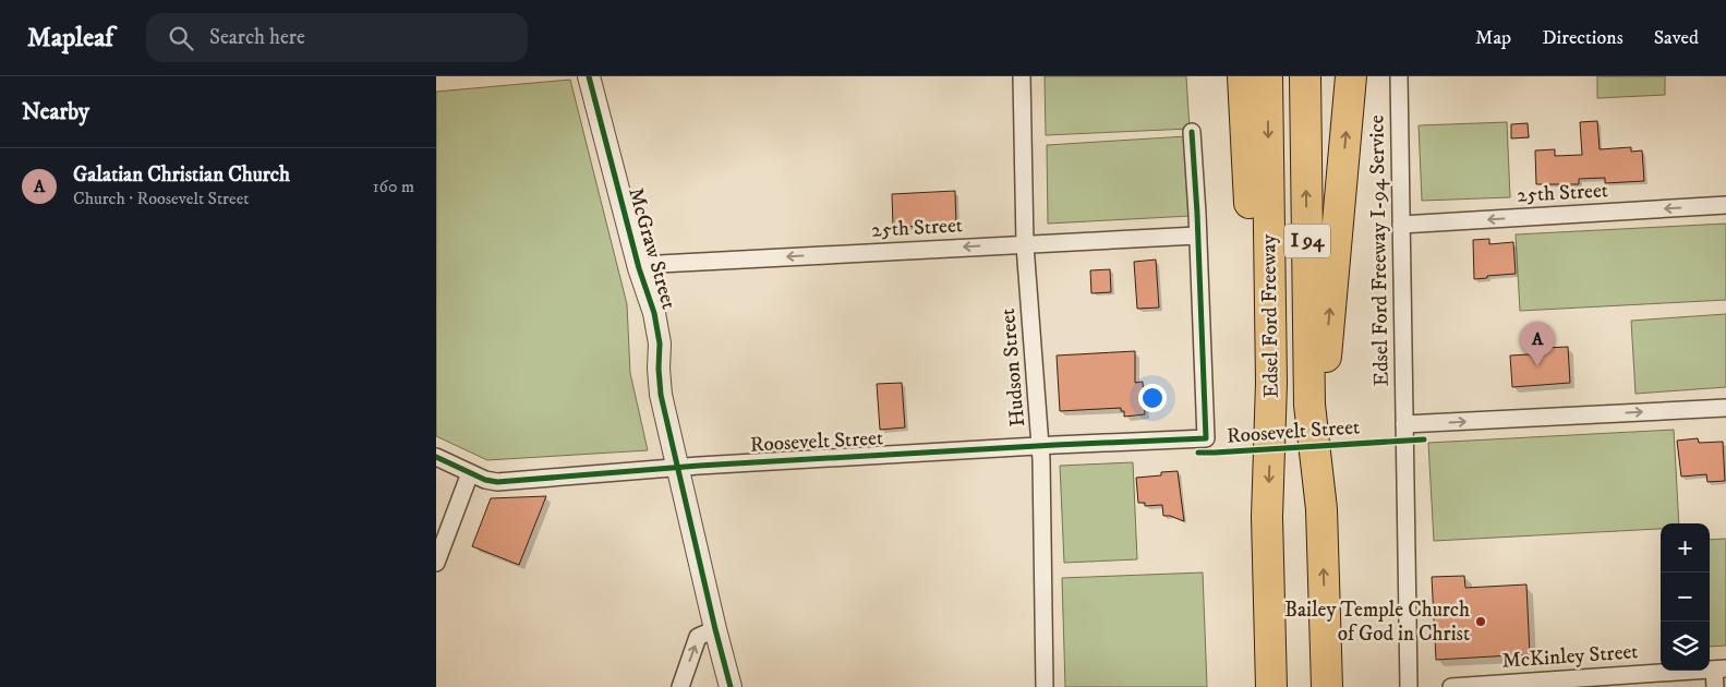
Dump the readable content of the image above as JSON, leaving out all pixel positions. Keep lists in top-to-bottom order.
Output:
{
  "streets": {
    "highway": ["I 94", "Edsel Ford Freeway"],
    "street": [
      "25th Street",
      "McGraw Street",
      "Edsel Ford Freeway I-94 Service",
      "Hudson Street",
      "Roosevelt Street",
      "McKinley Street"
    ]
  },
  "crossings": [
    ["25th Street", "McGraw Street"],
    ["25th Street", "Edsel Ford Freeway I-94 Service"],
    ["25th Street", "Hudson Street"],
    ["25th Street", "Roosevelt Street"],
    ["McGraw Street", "Roosevelt Street"],
    ["Hudson Street", "Roosevelt Street"]
  ],
  "one_way": ["25th Street"],
  "places": ["Bailey Temple Church of God in Christ"],
  "page": {
    "header": "Mapleaf",
    "search": "Search here",
    "nav": ["Map", "Directions", "Saved"],
    "heading": "Nearby",
    "list": [
      {
        "mark": "A",
        "name": "Galatian Christian Church",
        "note": "Church · Roosevelt Street",
        "value": "160 m"
      }
    ],
    "pins": "A",
    "map_buttons": ["+", "−"]
  }
}
